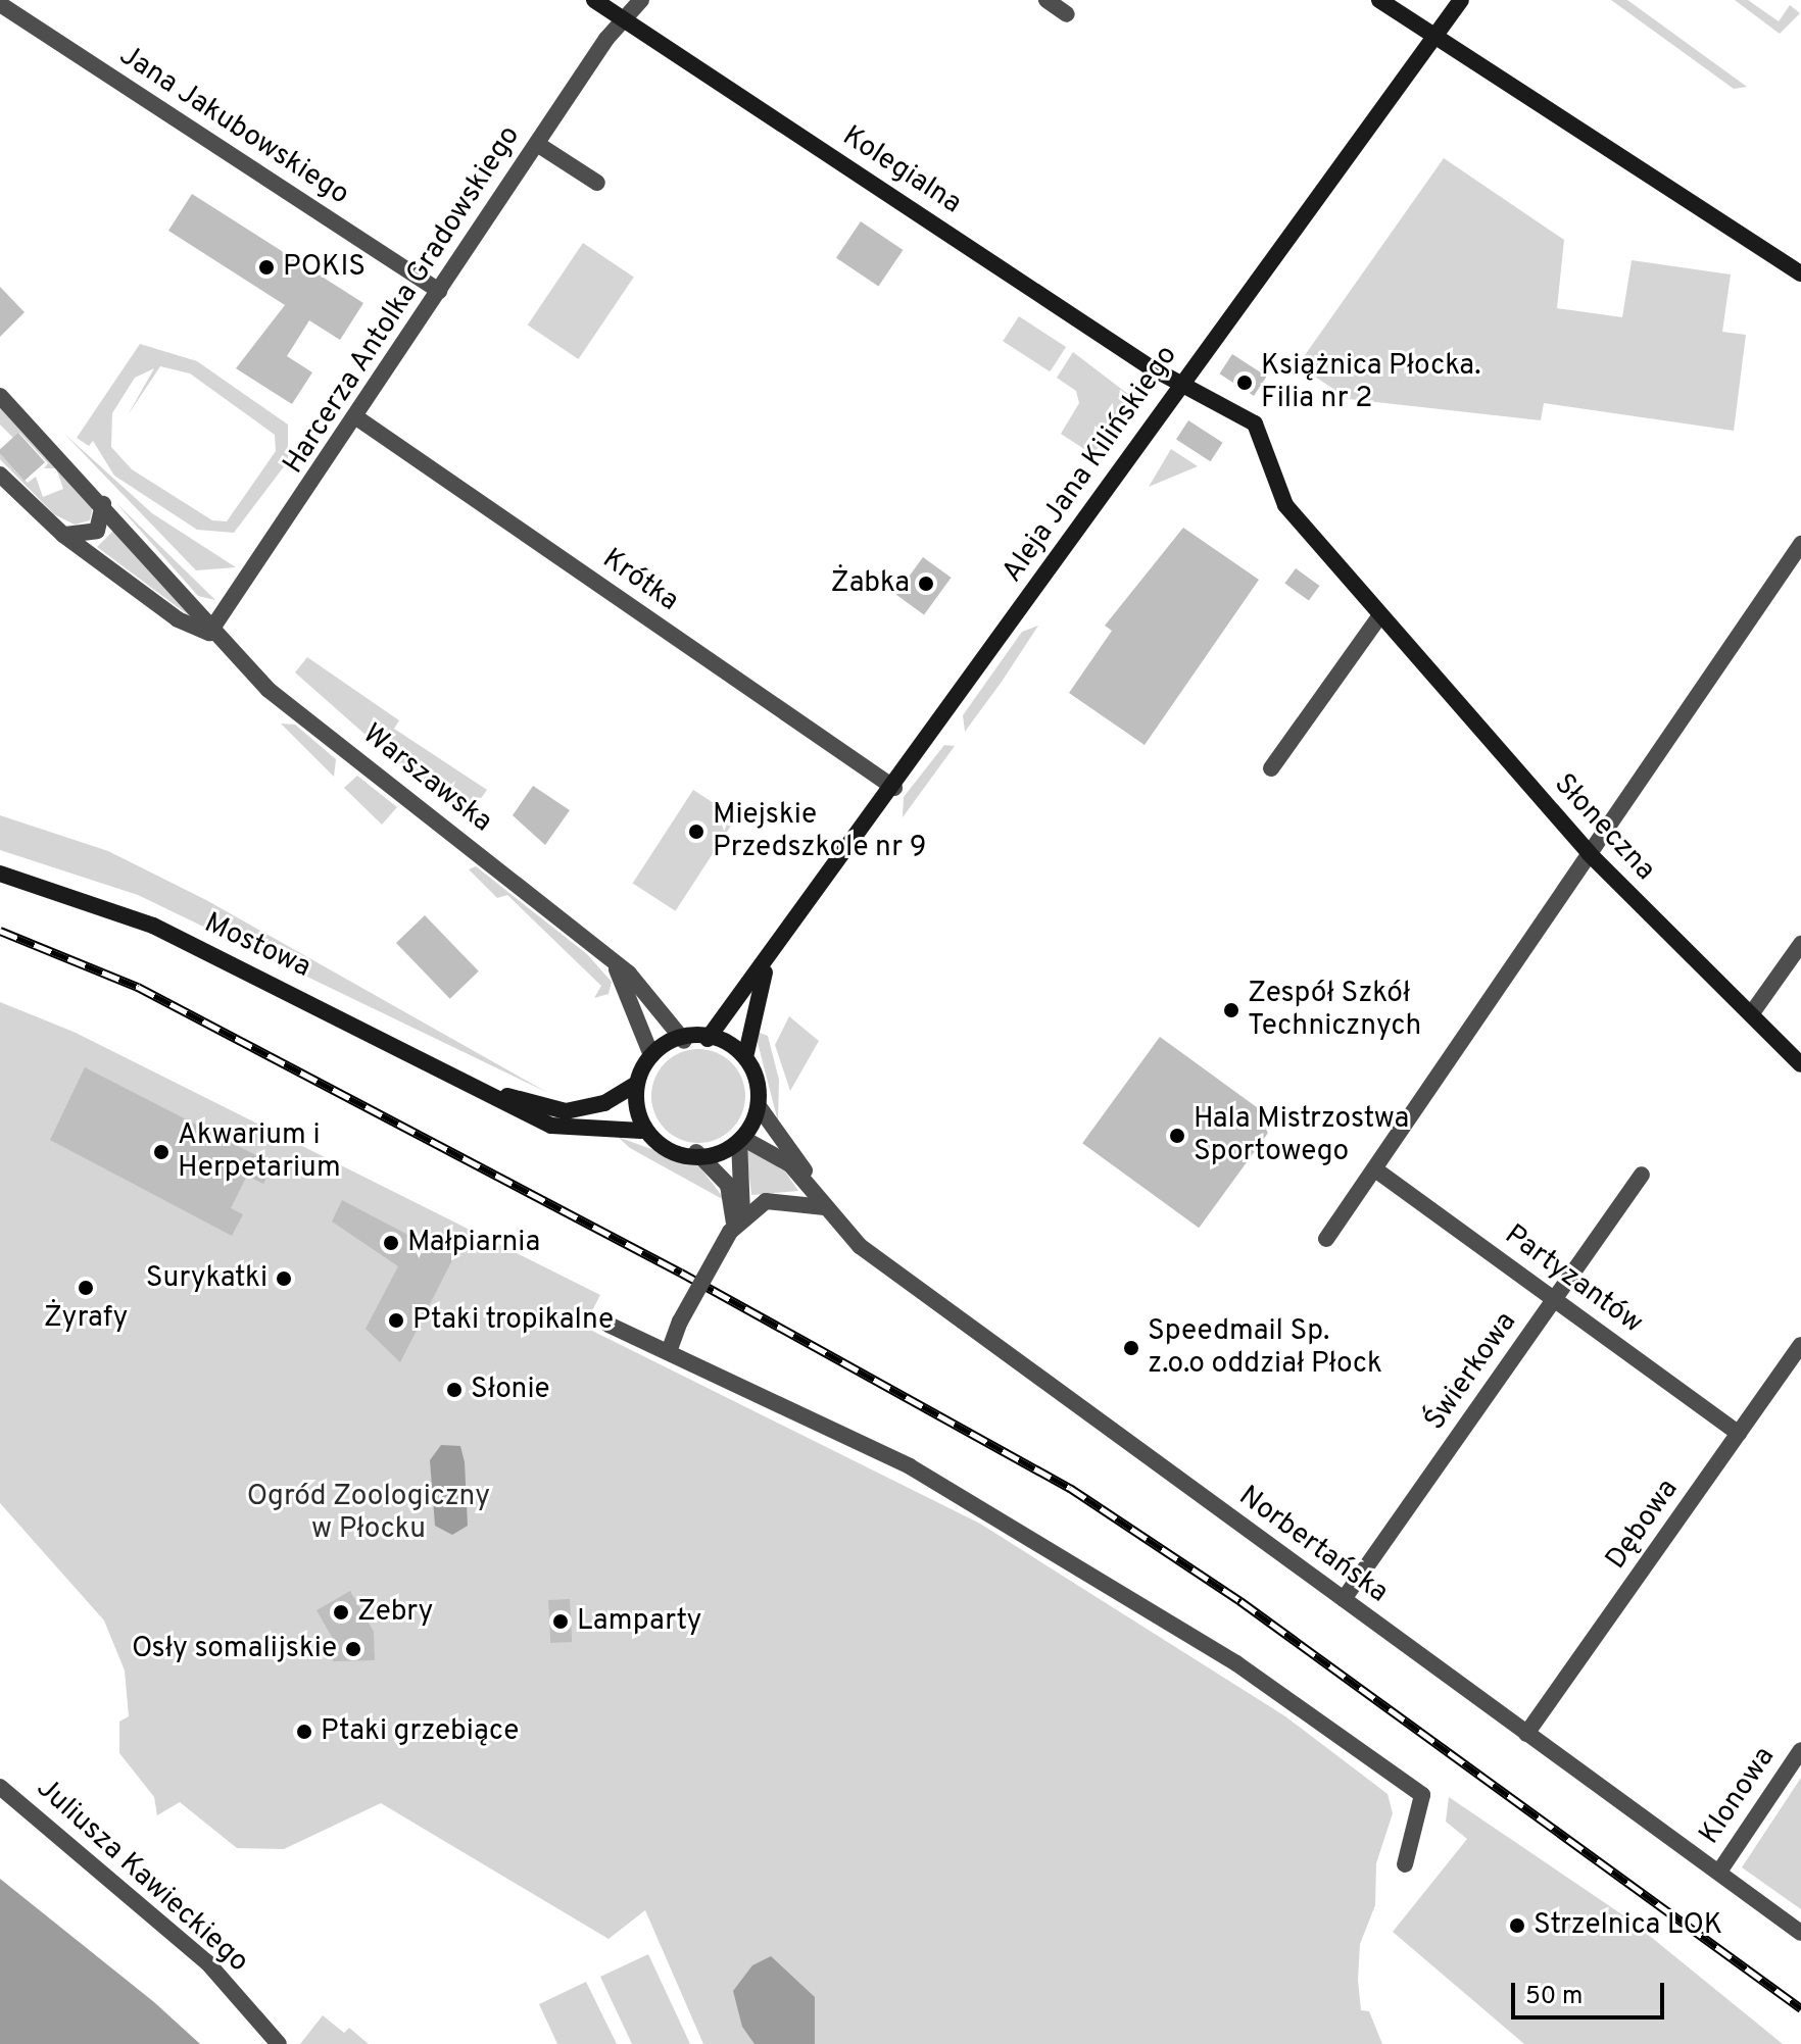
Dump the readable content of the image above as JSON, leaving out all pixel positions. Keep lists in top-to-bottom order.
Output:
{
  "streets": {
    "main road": [
      "Kolegialna",
      "Aleja Jana Kilińskiego",
      "Słoneczna",
      "Mostowa"
    ],
    "street": [
      "Jana Jakubowskiego",
      "Harcerza Antolka Gradowskiego",
      "Krótka",
      "Warszawska",
      "Partyzantów",
      "Świerkowa",
      "Dębowa",
      "Norbertańska",
      "Klonowa",
      "Juliusza Kawieckiego"
    ]
  },
  "crossings": [
    ["Jana Jakubowskiego", "Harcerza Antolka Gradowskiego"],
    ["Kolegialna", "Harcerza Antolka Gradowskiego"],
    ["Kolegialna", "Aleja Jana Kilińskiego"],
    ["Kolegialna", "Słoneczna"],
    ["Harcerza Antolka Gradowskiego", "Krótka"],
    ["Harcerza Antolka Gradowskiego", "Warszawska"],
    ["Aleja Jana Kilińskiego", "Krótka"],
    ["Aleja Jana Kilińskiego", "Warszawska"],
    ["Aleja Jana Kilińskiego", "Mostowa"],
    ["Warszawska", "Mostowa"],
    ["Partyzantów", "Świerkowa"],
    ["Partyzantów", "Dębowa"],
    ["Świerkowa", "Norbertańska"],
    ["Dębowa", "Norbertańska"],
    ["Norbertańska", "Klonowa"]
  ],
  "parks": ["Ogród Zoologiczny w Płocku"],
  "places": [
    "POKIS",
    "Książnica Płocka. Filia nr 2",
    "Żabka",
    "Miejskie Przedszkole nr 9",
    "Zespół Szkół Technicznych",
    "Hala Mistrzostwa Sportowego",
    "Akwarium i Herpetarium",
    "Małpiarnia",
    "Surykatki",
    "Żyrafy",
    "Ptaki tropikalne",
    "Speedmail Sp. z.o.o oddział Płock",
    "Słonie",
    "Zebry",
    "Lamparty",
    "Osły somalijskie",
    "Ptaki grzebiące",
    "Strzelnica LOK"
  ],
  "scale_bar": "50 m"
}
